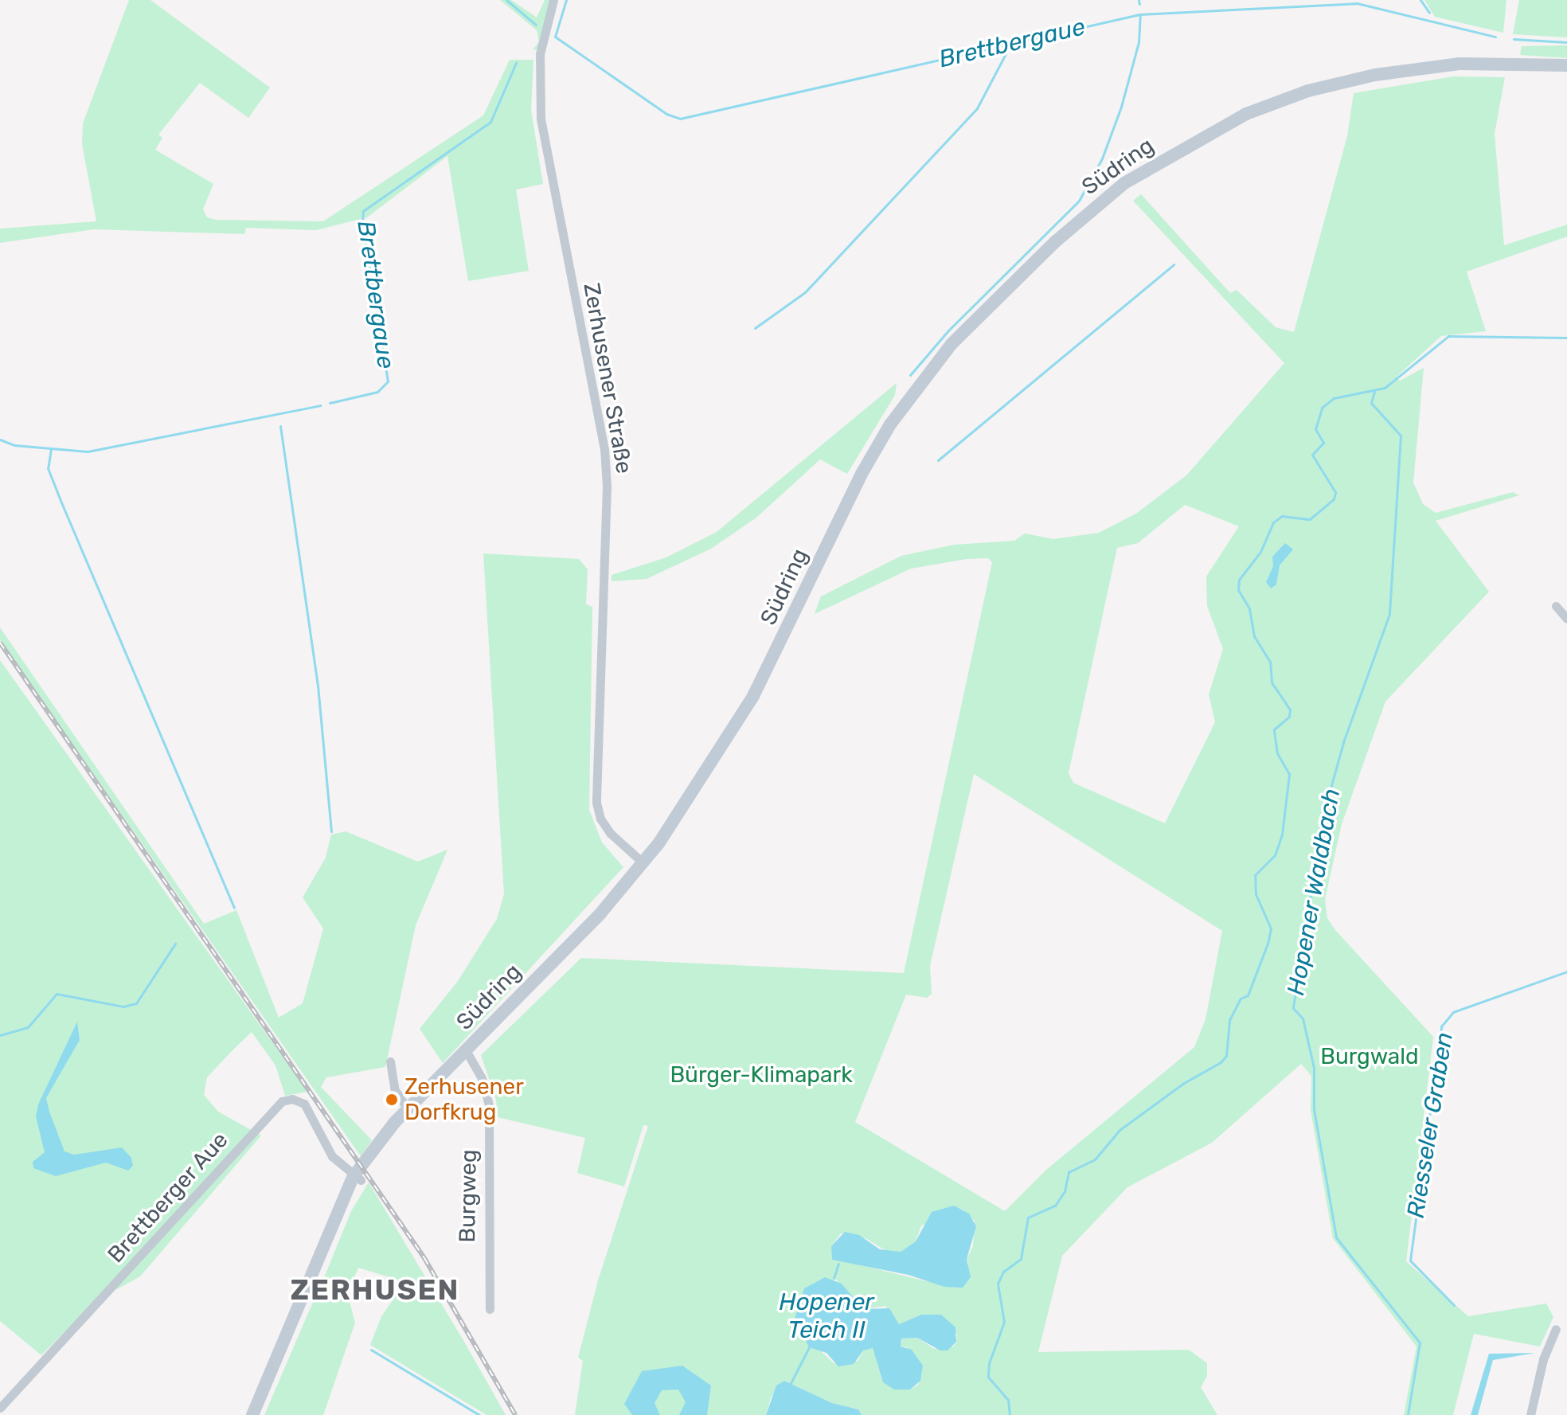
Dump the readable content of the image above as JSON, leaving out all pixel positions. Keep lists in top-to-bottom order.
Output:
{
  "streets": {
    "main road": ["Südring"],
    "street": ["Zerhusener Straße", "Burgweg", "Brettberger Aue"]
  },
  "crossings": [
    ["Südring", "Zerhusener Straße"],
    ["Südring", "Burgweg"],
    ["Südring", "Brettberger Aue"]
  ],
  "districts": ["ZERHUSEN"],
  "water": [
    "Brettbergaue",
    "Hopener Waldbach",
    "Riesseler Graben",
    "Hopener Teich II"
  ],
  "parks": ["Burgwald", "Bürger-Klimapark"],
  "places": ["Zerhusener Dorfkrug"]
}
